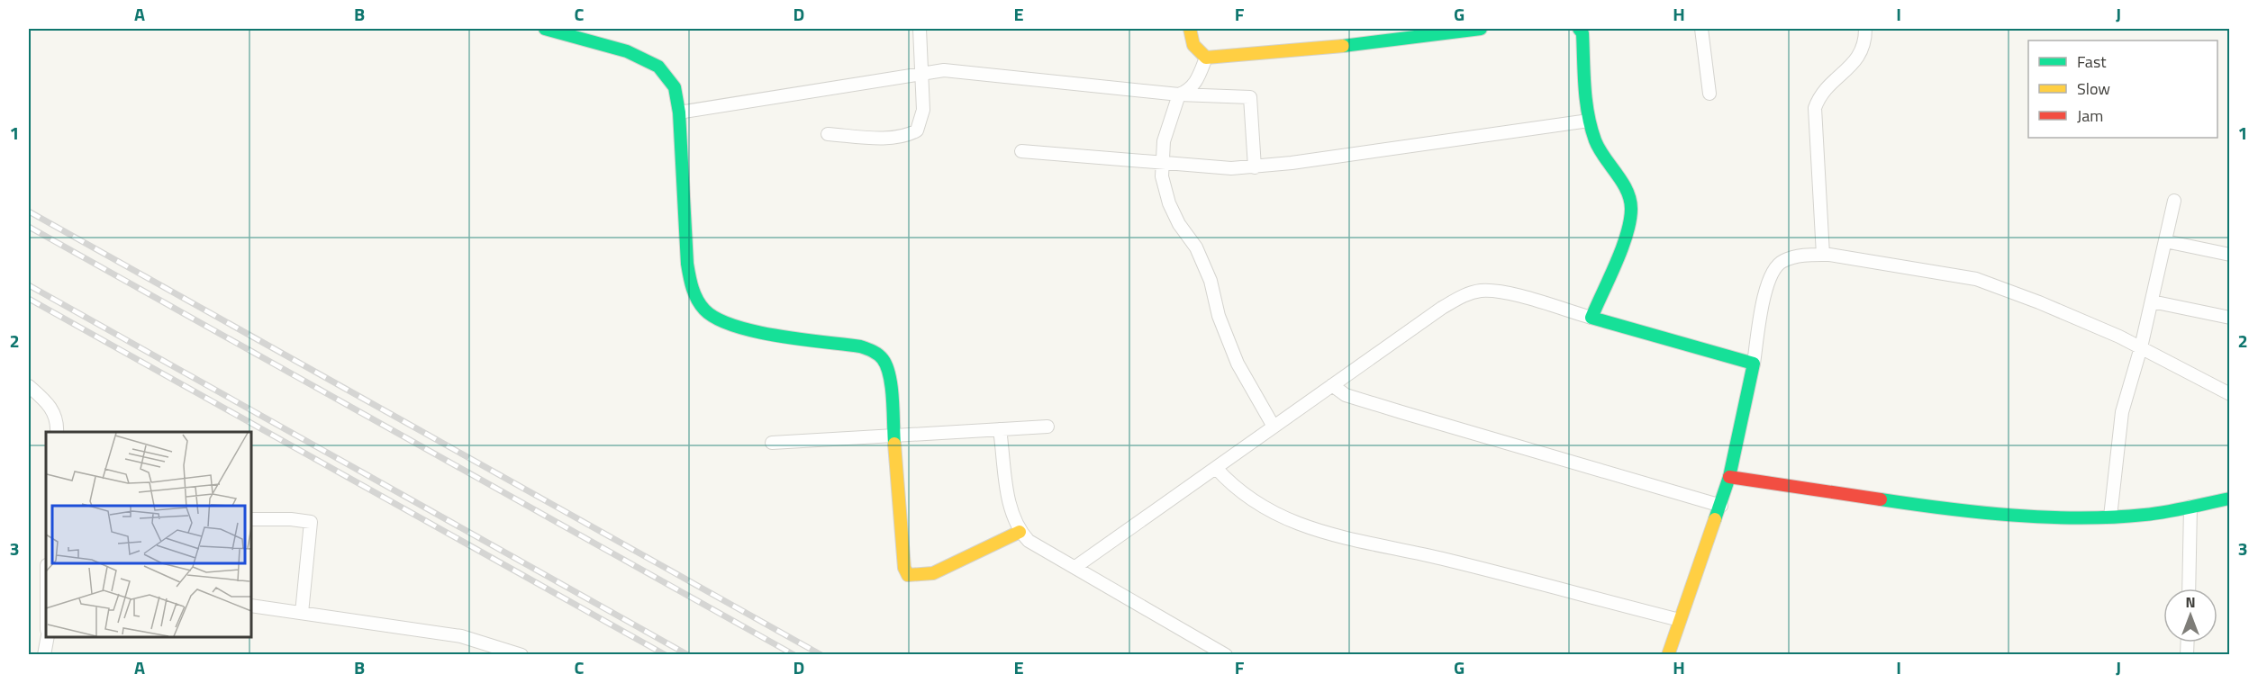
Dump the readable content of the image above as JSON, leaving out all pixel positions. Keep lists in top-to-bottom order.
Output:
{
  "legend": ["Fast", "Slow", "Jam"],
  "north": "top",
  "grid": {
    "columns": [
      "A",
      "B",
      "C",
      "D",
      "E",
      "F",
      "G",
      "H",
      "I",
      "J"
    ],
    "rows": ["1", "2", "3"]
  }
}
